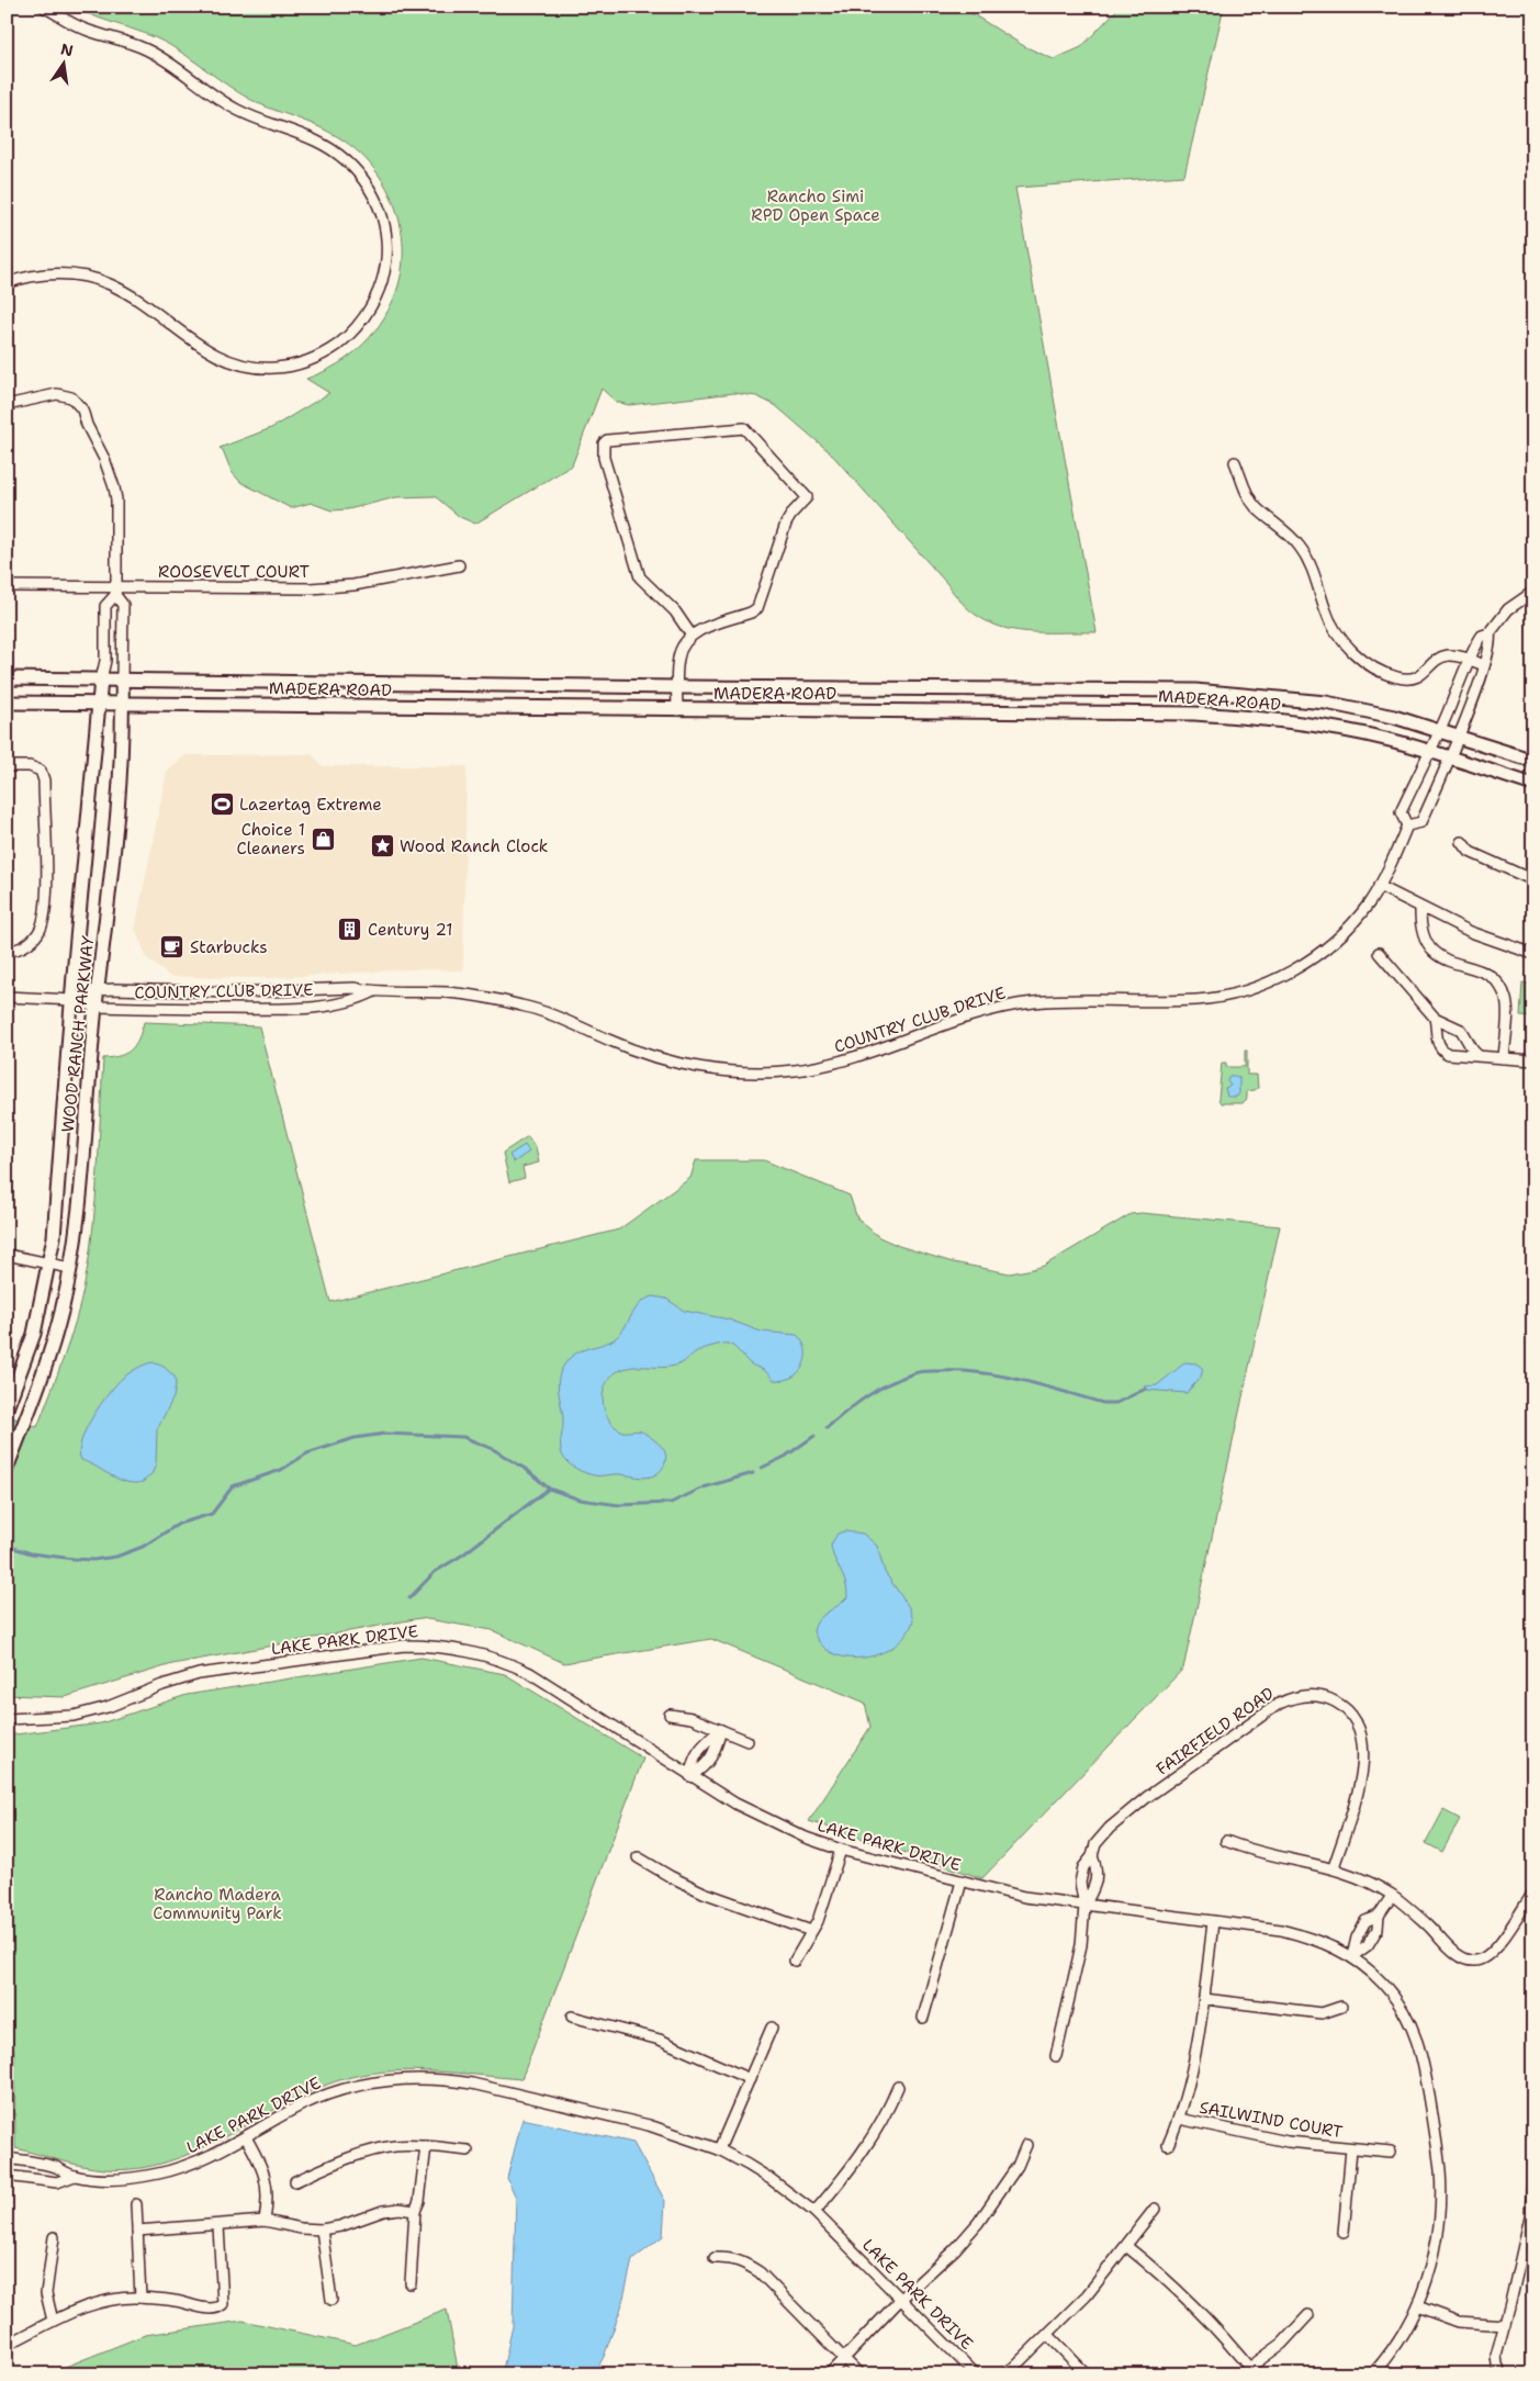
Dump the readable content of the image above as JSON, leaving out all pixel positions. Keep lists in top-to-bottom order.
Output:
{
  "streets": {
    "main road": ["MADERA ROAD", "WOOD RANCH PARKWAY"],
    "street": [
      "ROOSEVELT COURT",
      "COUNTRY CLUB DRIVE",
      "LAKE PARK DRIVE",
      "FAIRFIELD ROAD",
      "SAILWIND COURT"
    ]
  },
  "crossings": [
    ["ROOSEVELT COURT", "WOOD RANCH PARKWAY"],
    ["MADERA ROAD", "WOOD RANCH PARKWAY"],
    ["COUNTRY CLUB DRIVE", "WOOD RANCH PARKWAY"],
    ["LAKE PARK DRIVE", "FAIRFIELD ROAD"]
  ],
  "parks": ["Rancho Simi RPD Open Space", "Rancho Madera Community Park"],
  "places": {
    "sports": ["Lazertag Extreme"],
    "shop": ["Choice 1 Cleaners"],
    "place": ["Wood Ranch Clock"],
    "building": ["Century 21"],
    "cafe": ["Starbucks"]
  },
  "north": "top"
}
